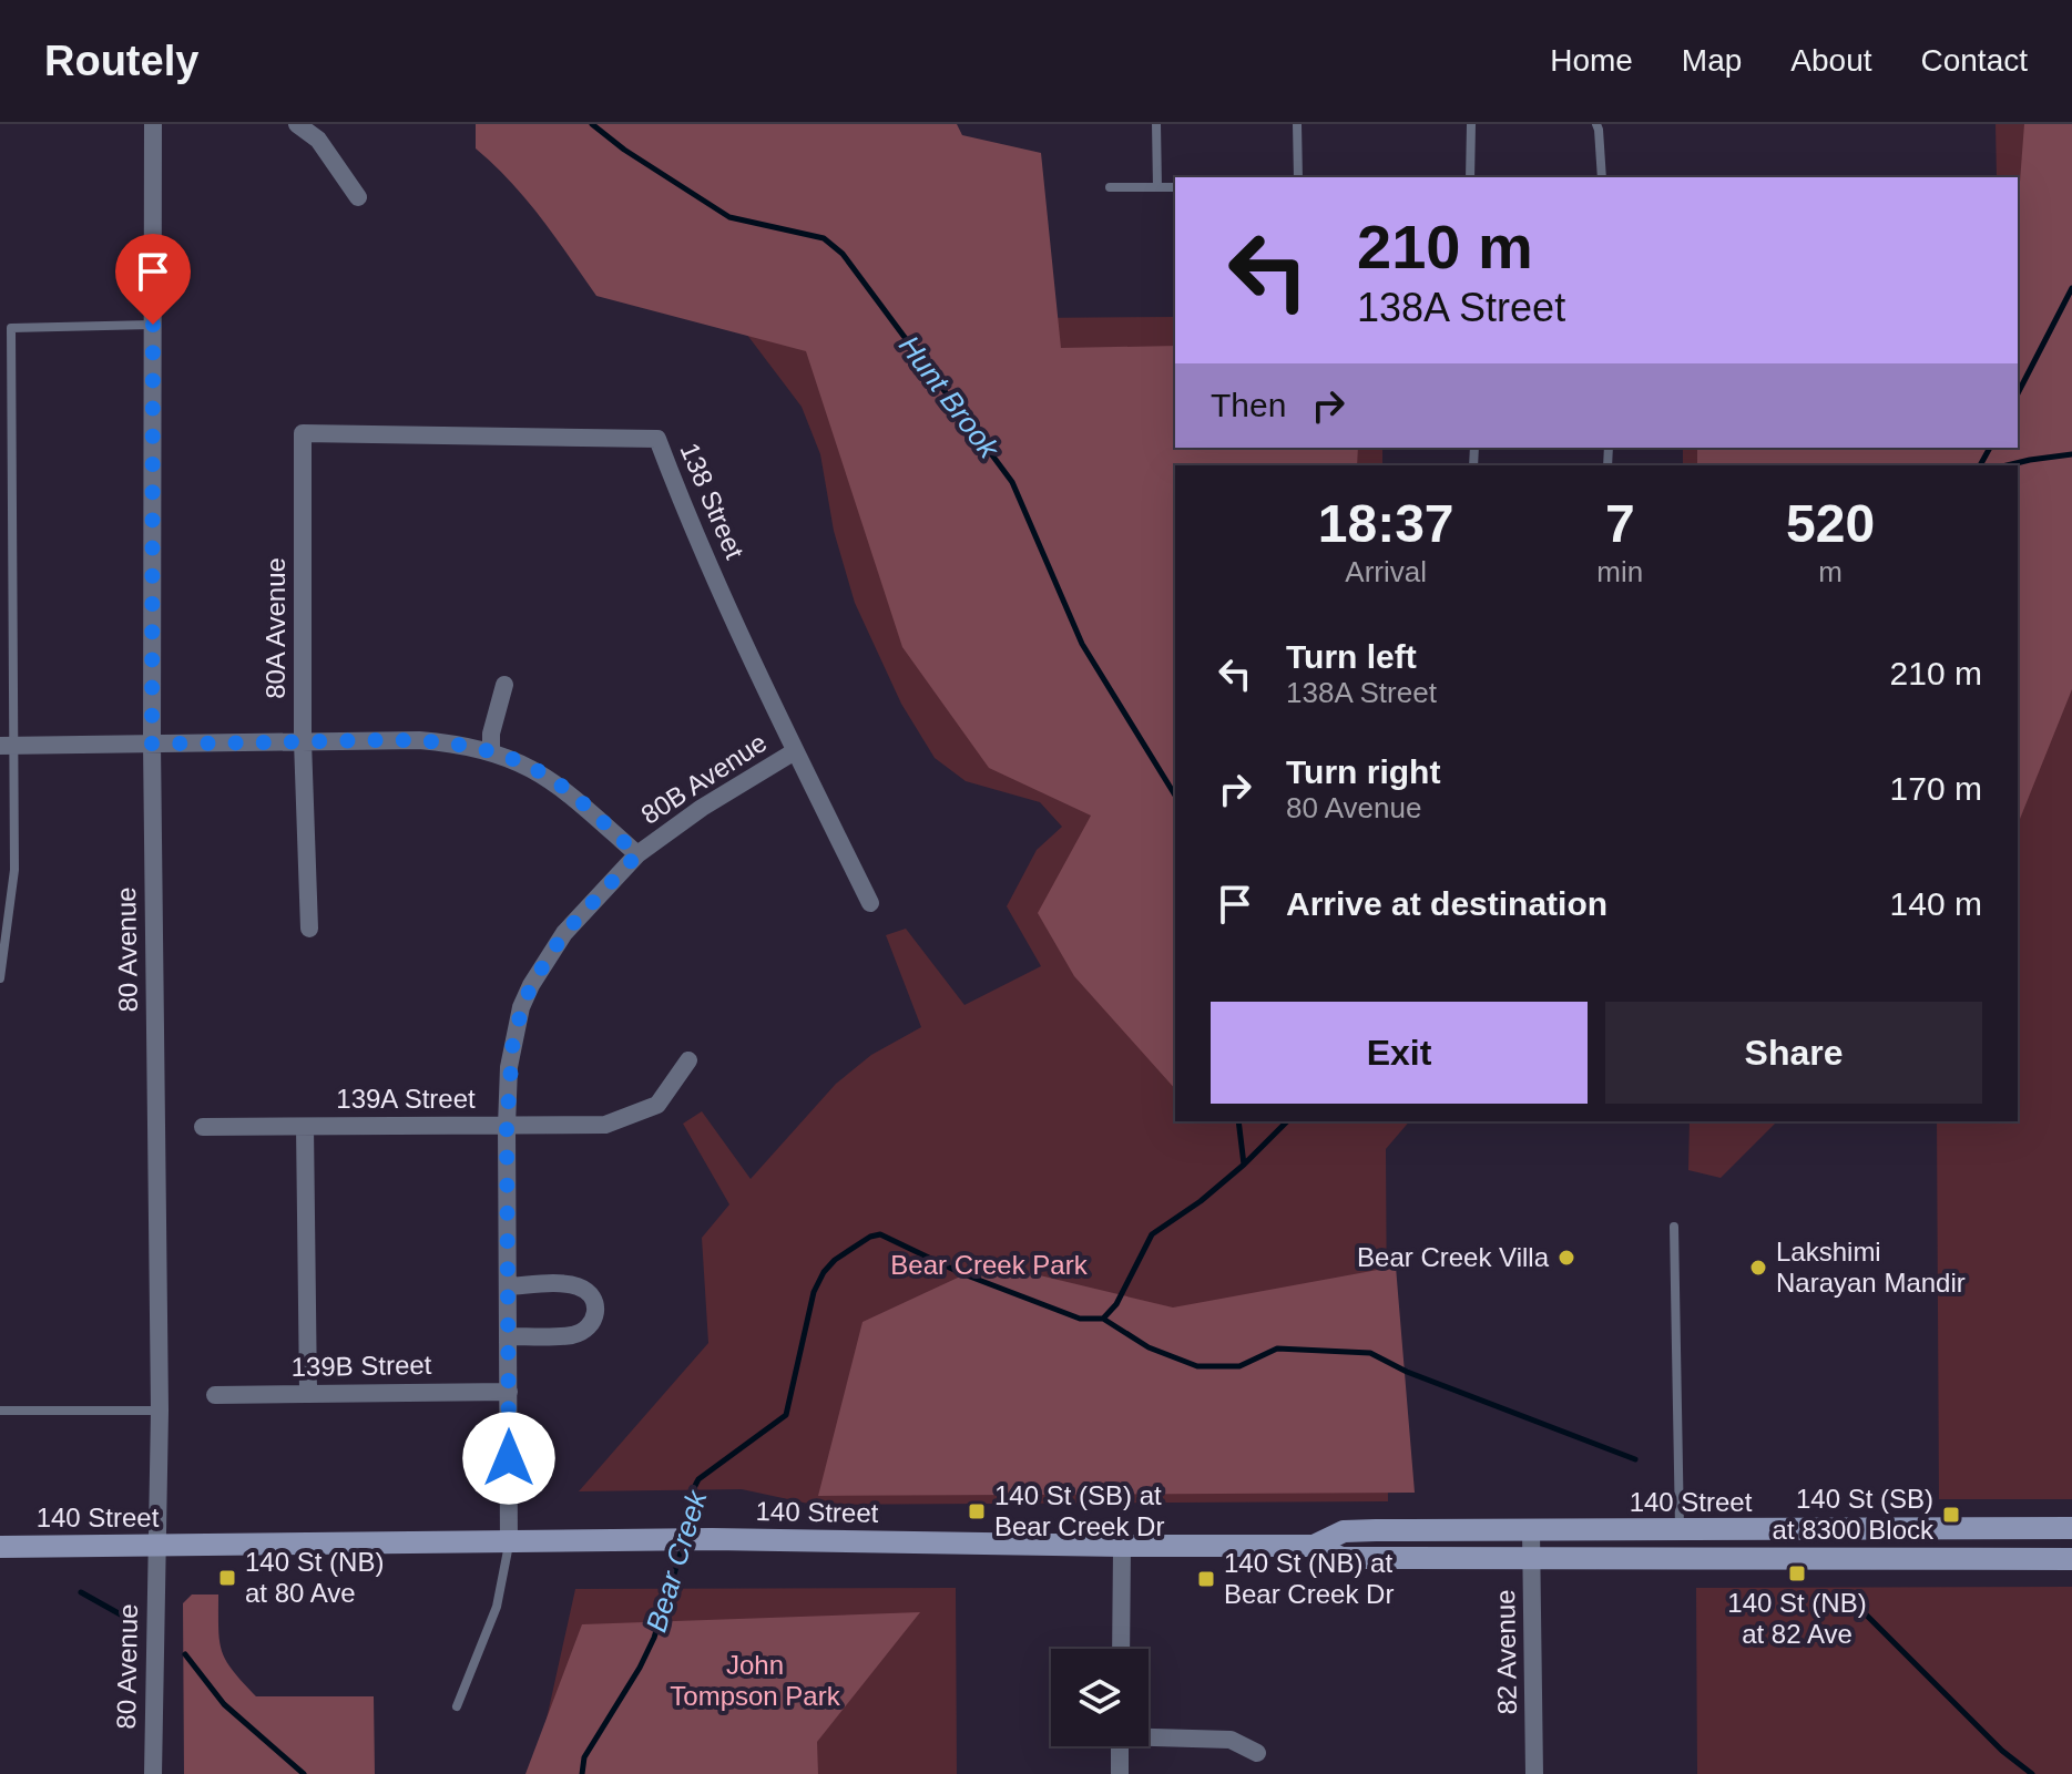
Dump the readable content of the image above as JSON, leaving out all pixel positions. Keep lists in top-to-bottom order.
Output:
{
  "streets": {
    "main road": ["140 Street"],
    "street": [
      "138 Street",
      "80A Avenue",
      "80B Avenue",
      "80 Avenue",
      "139A Street",
      "139B Street",
      "82 Avenue"
    ]
  },
  "crossings": [
    ["138 Street", "80A Avenue"],
    ["138 Street", "80B Avenue"],
    ["80B Avenue", "139A Street"],
    ["80B Avenue", "139B Street"],
    ["80B Avenue", "140 Street"],
    ["80 Avenue", "140 Street"],
    ["140 Street", "82 Avenue"]
  ],
  "water": ["Hunt Brook", "Bear Creek"],
  "parks": ["Bear Creek Park", "John Tompson Park"],
  "places": {
    "other": ["Bear Creek Villa", "Lakshimi Narayan Mandir"],
    "transit": [
      "140 St (SB) at Bear Creek Dr",
      "140 St (SB) at 8300 Block",
      "140 St (NB) at 82 Ave",
      "140 St (NB) at 80 Ave",
      "140 St (NB) at Bear Creek Dr"
    ]
  },
  "page": {
    "header": "Routely",
    "nav": [
      "Home",
      "Map",
      "About",
      "Contact"
    ],
    "turn": ["210 m", "138A Street"],
    "then": "Then",
    "eta": [
      "18:37",
      "Arrival",
      "7",
      "min",
      "520",
      "m"
    ],
    "list": [
      {
        "name": "Turn left",
        "note": "138A Street",
        "value": "210 m"
      },
      {
        "name": "Turn right",
        "note": "80 Avenue",
        "value": "170 m"
      },
      {
        "name": "Arrive at destination",
        "value": "140 m"
      }
    ],
    "buttons": ["Exit", "Share"]
  }
}
